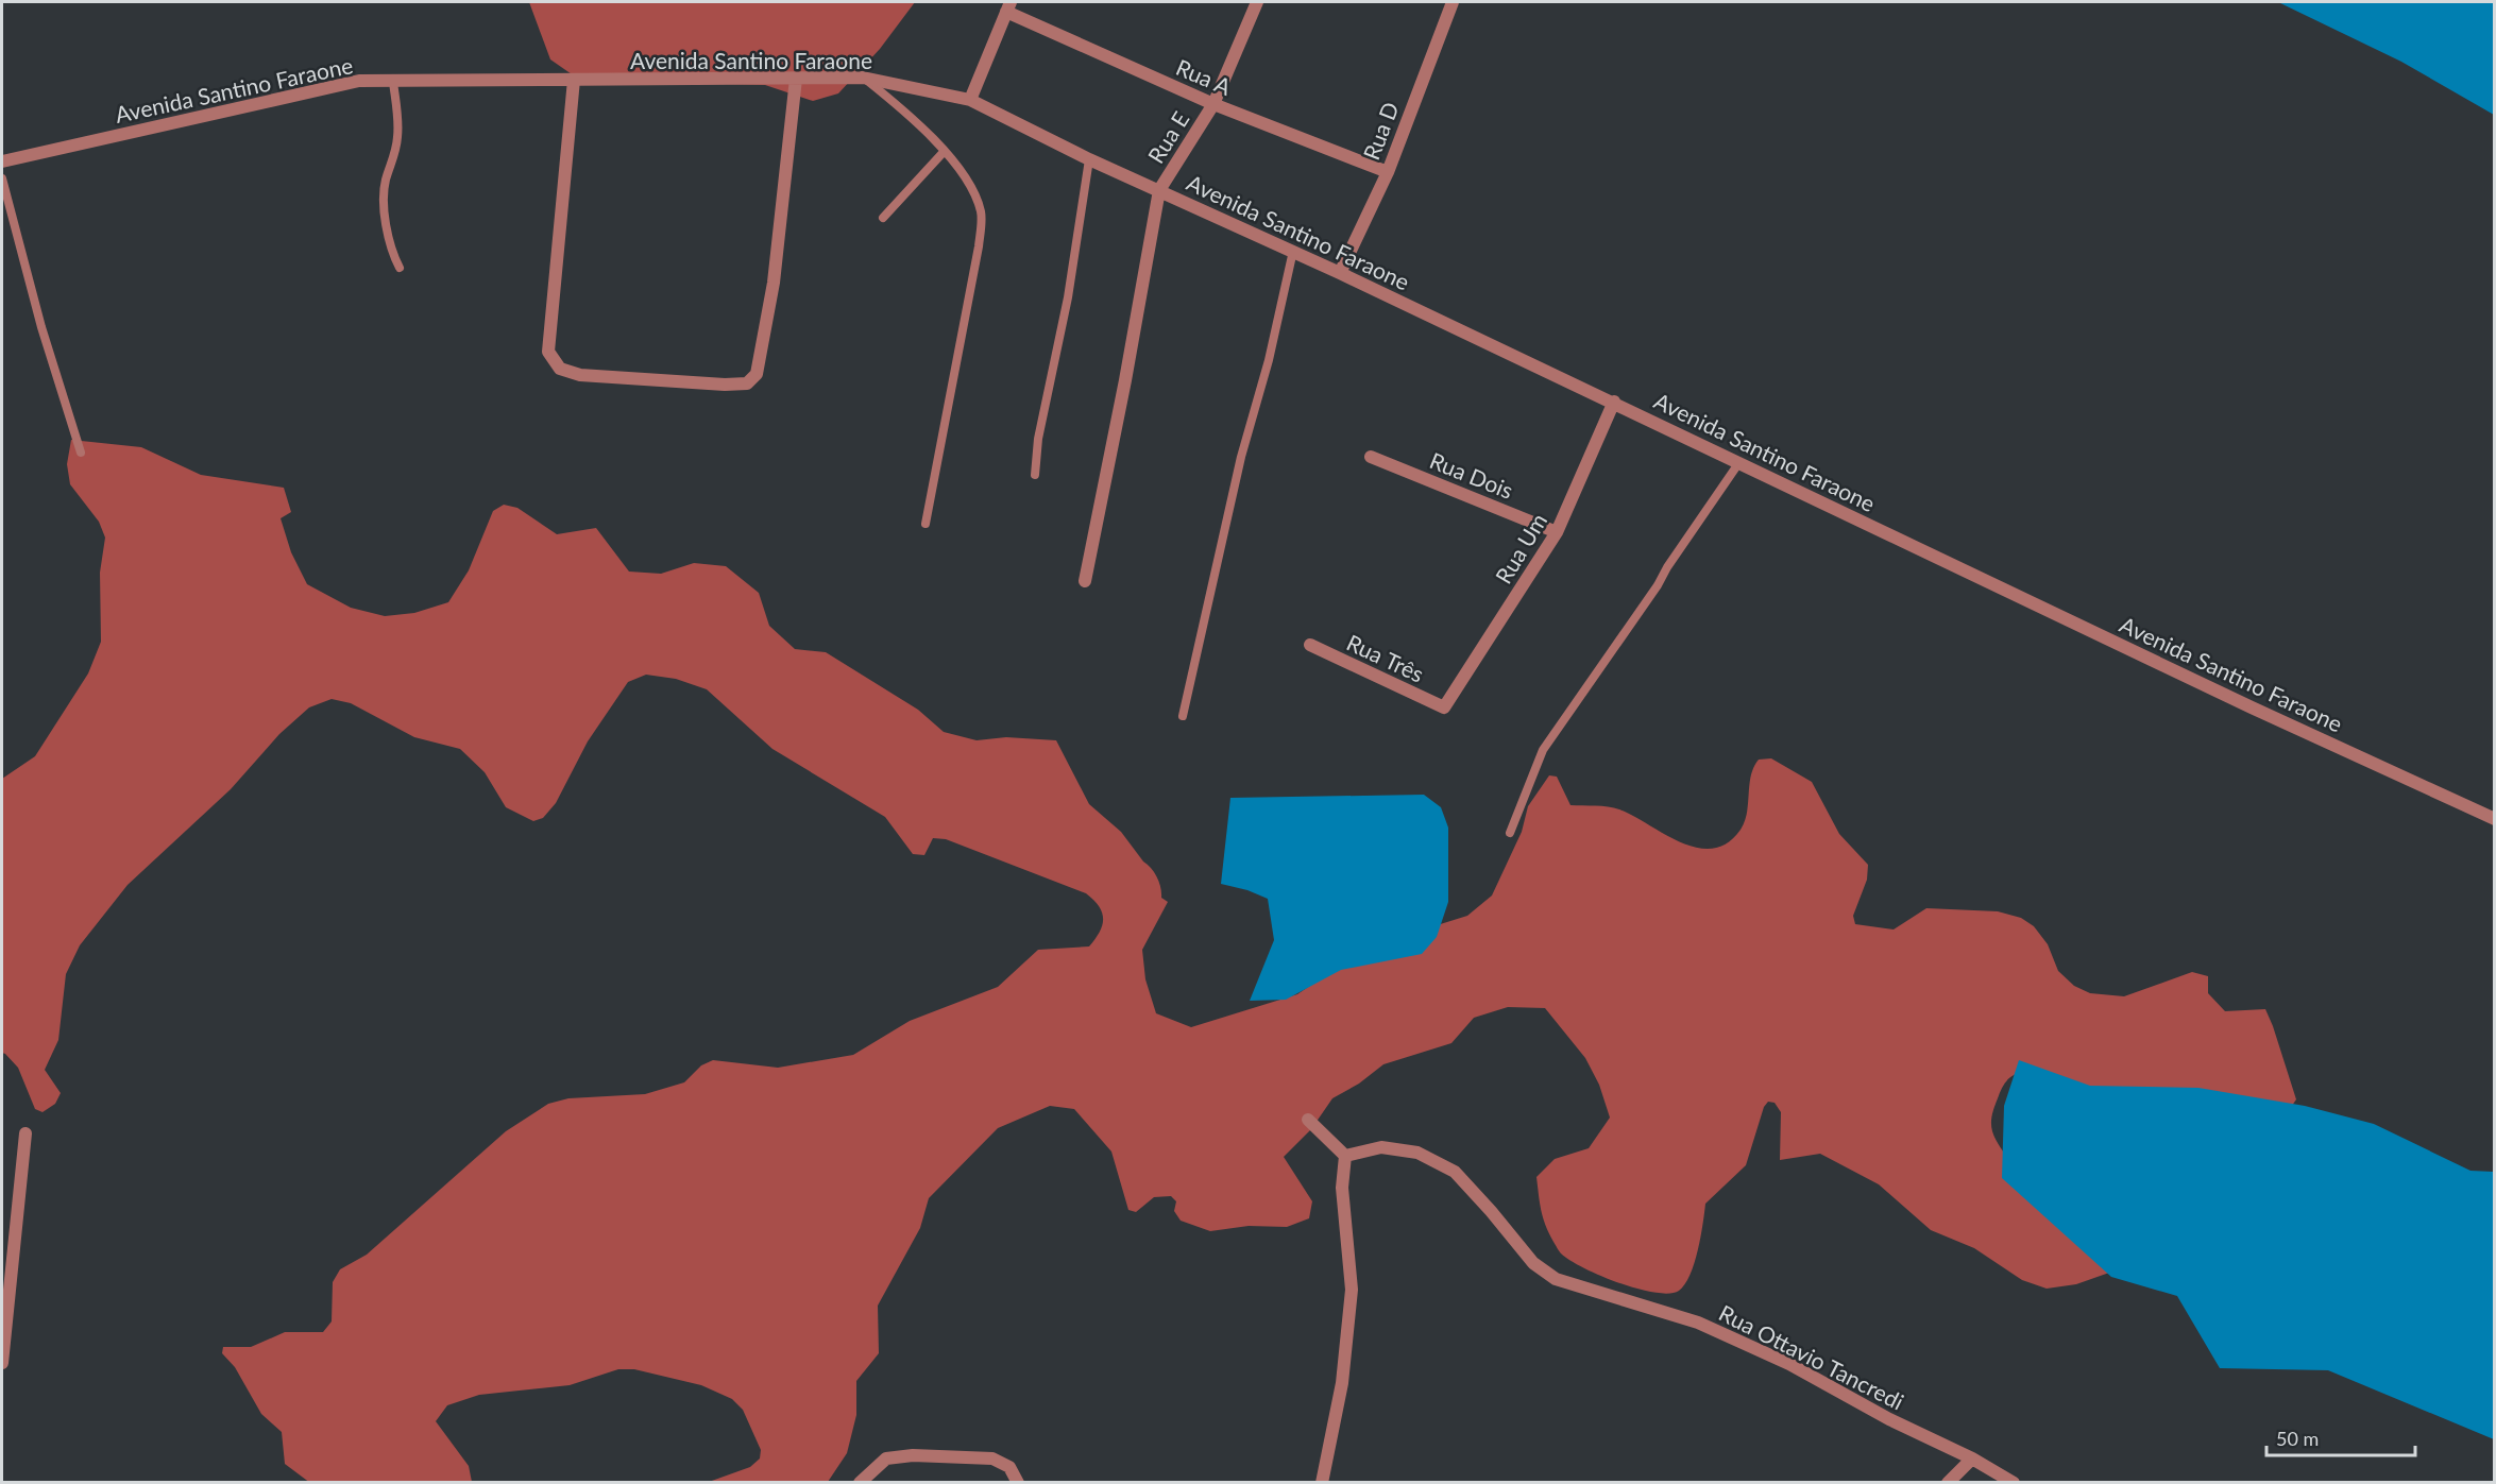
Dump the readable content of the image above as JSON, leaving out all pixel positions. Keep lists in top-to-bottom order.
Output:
{
  "streets": {
    "street": [
      "Avenida Santino Faraone",
      "Rua A",
      "Rua D",
      "Rua E",
      "Rua Dois",
      "Rua Um",
      "Rua Três",
      "Rua Ottavio Tancredi"
    ]
  },
  "crossings": [
    ["Avenida Santino Faraone", "Rua D"],
    ["Avenida Santino Faraone", "Rua E"],
    ["Avenida Santino Faraone", "Rua Um"],
    ["Rua A", "Rua D"],
    ["Rua A", "Rua E"],
    ["Rua Dois", "Rua Um"],
    ["Rua Um", "Rua Três"]
  ],
  "scale_bar": "50 m"
}
